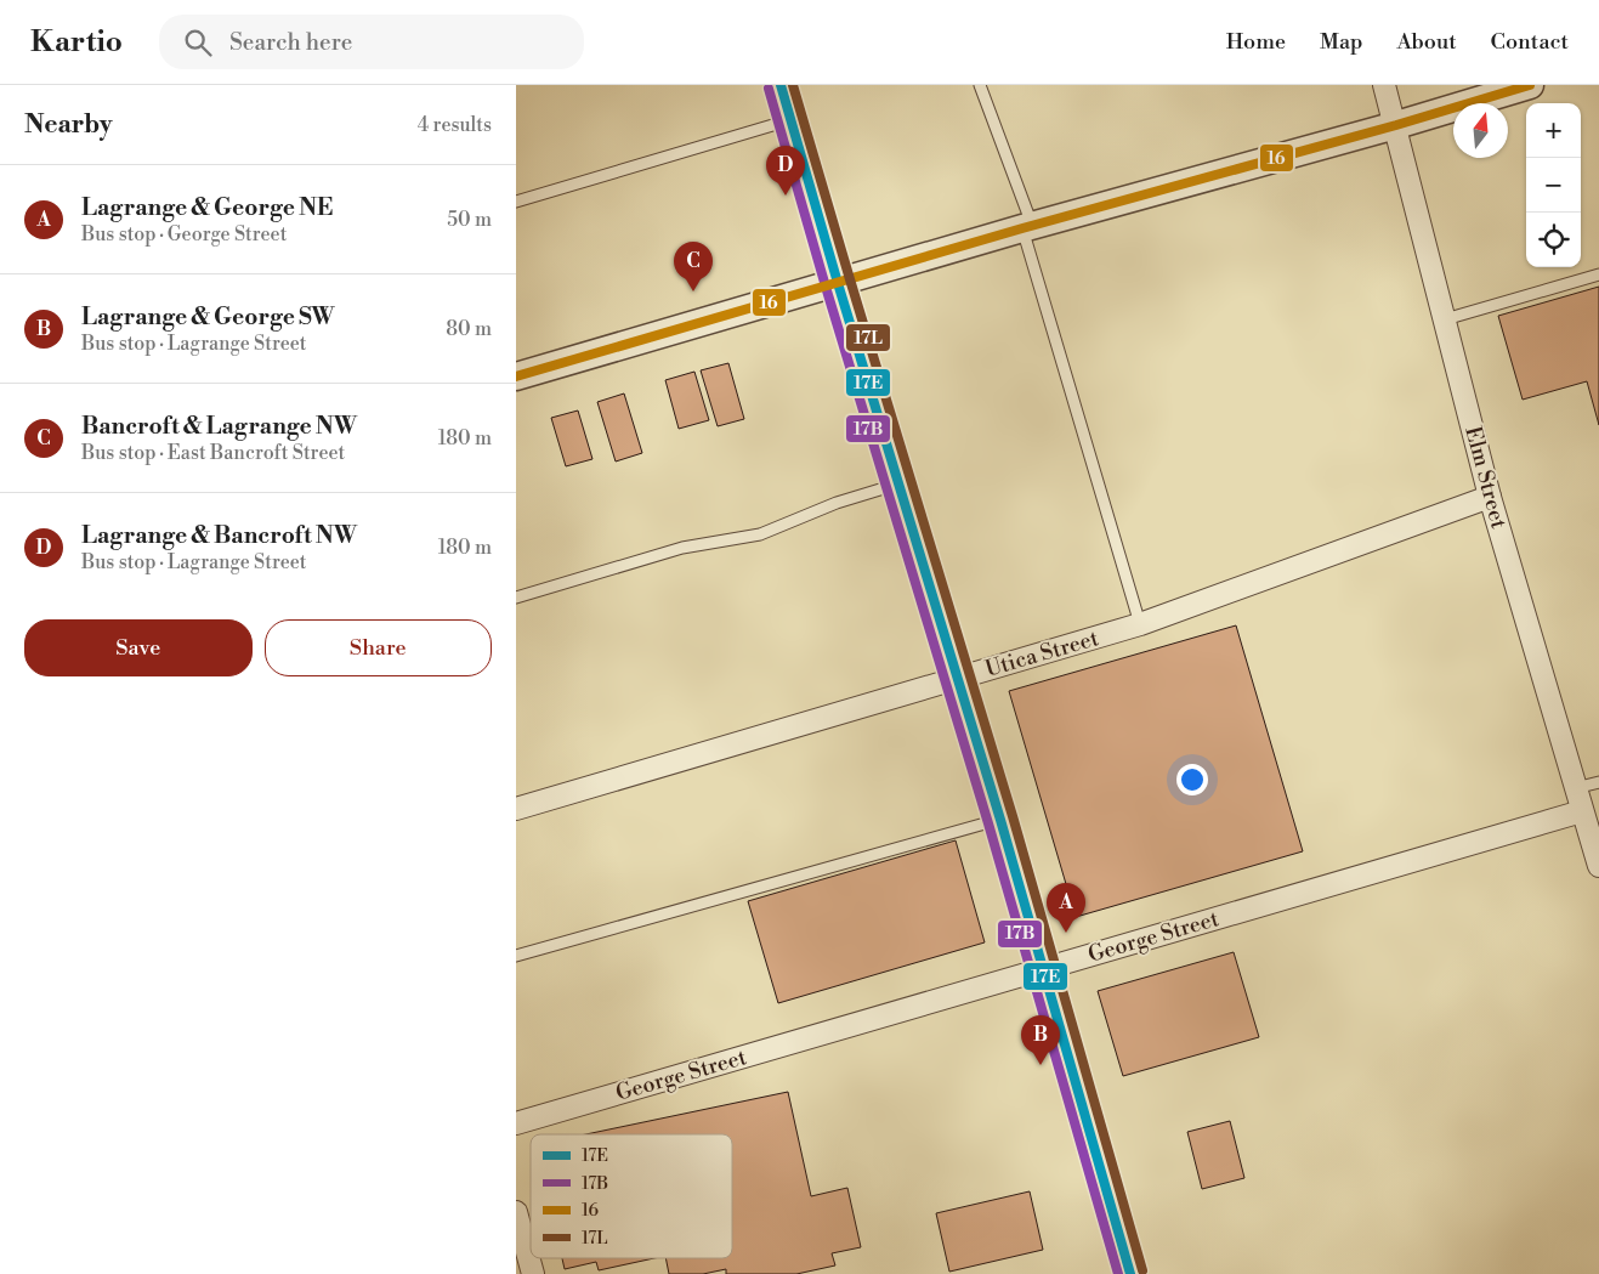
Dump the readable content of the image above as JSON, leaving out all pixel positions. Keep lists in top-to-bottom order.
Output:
{
  "streets": {
    "street": ["Elm Street", "Utica Street", "George Street"]
  },
  "crossings": [
    ["Elm Street", "Utica Street"],
    ["Elm Street", "George Street"]
  ],
  "lines": [
    "transit line 17E",
    "transit line 16",
    "transit line 17L",
    "transit line 17B"
  ],
  "legend": [
    "17E",
    "17B",
    "16",
    "17L"
  ],
  "north": "top",
  "page": {
    "header": "Kartio",
    "search": "Search here",
    "nav": [
      "Home",
      "Map",
      "About",
      "Contact"
    ],
    "heading": ["Nearby", "4 results"],
    "map_buttons": ["+", "−"],
    "pins": [
      "D",
      "C",
      "A",
      "B"
    ],
    "list": [
      {
        "mark": "A",
        "name": "Lagrange & George NE",
        "note": "Bus stop · George Street",
        "value": "50 m"
      },
      {
        "mark": "B",
        "name": "Lagrange & George SW",
        "note": "Bus stop · Lagrange Street",
        "value": "80 m"
      },
      {
        "mark": "C",
        "name": "Bancroft & Lagrange NW",
        "note": "Bus stop · East Bancroft Street",
        "value": "180 m"
      },
      {
        "mark": "D",
        "name": "Lagrange & Bancroft NW",
        "note": "Bus stop · Lagrange Street",
        "value": "180 m"
      }
    ],
    "buttons": ["Save", "Share"]
  }
}
